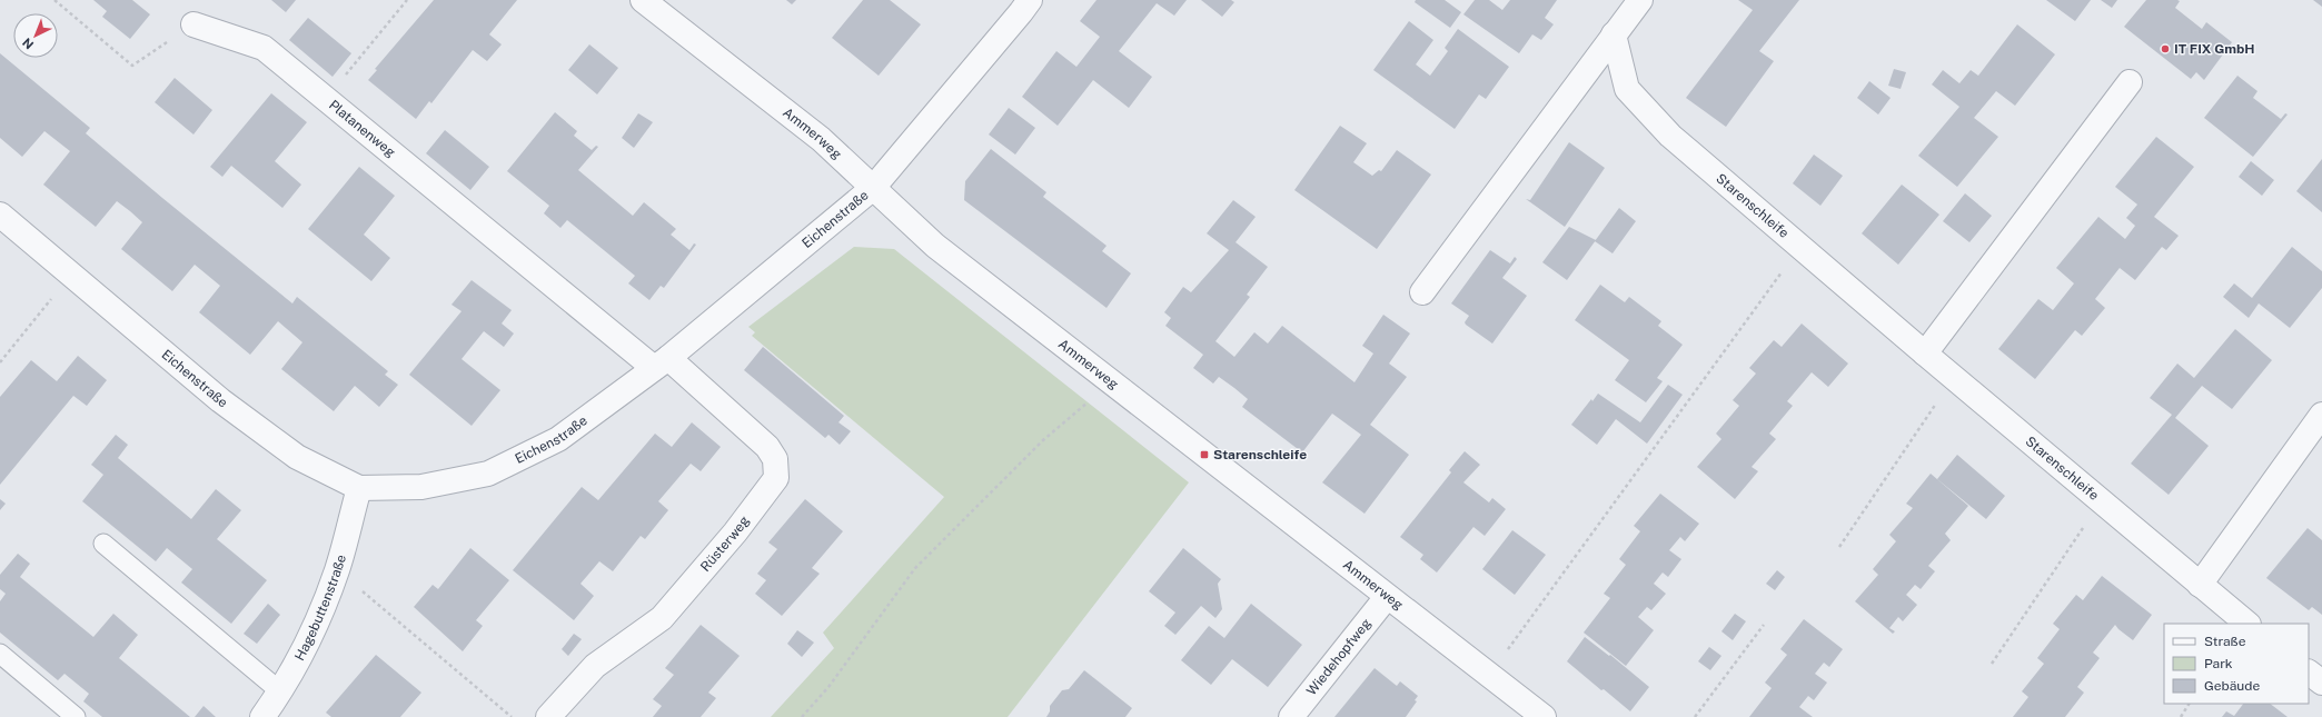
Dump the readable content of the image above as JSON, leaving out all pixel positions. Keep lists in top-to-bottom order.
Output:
{
  "streets": {
    "street": [
      "Platanenweg",
      "Ammerweg",
      "Starenschleife",
      "Eichenstraße",
      "Rüsterweg",
      "Hagebuttenstraße",
      "Wiedehopfweg"
    ]
  },
  "crossings": [
    ["Platanenweg", "Eichenstraße"],
    ["Platanenweg", "Rüsterweg"],
    ["Ammerweg", "Eichenstraße"],
    ["Ammerweg", "Wiedehopfweg"],
    ["Eichenstraße", "Rüsterweg"],
    ["Eichenstraße", "Hagebuttenstraße"]
  ],
  "places": {
    "other": ["IT FIX GmbH"],
    "transit": ["Starenschleife"]
  },
  "legend": ["Straße", "Park", "Gebäude"],
  "north": "bottom left"
}
